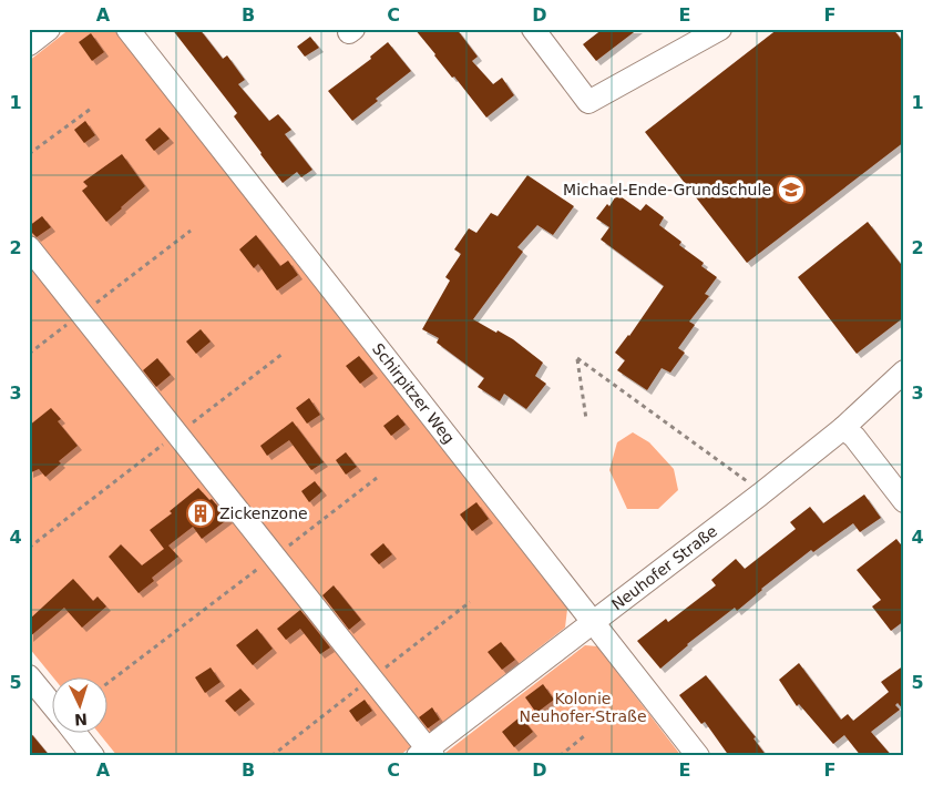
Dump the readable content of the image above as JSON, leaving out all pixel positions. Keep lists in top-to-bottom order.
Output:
{
  "streets": {
    "street": ["Schirpitzer Weg", "Neuhofer Straße"]
  },
  "crossings": [
    ["Schirpitzer Weg", "Neuhofer Straße"]
  ],
  "parks": ["Kolonie Neuhofer-Straße"],
  "places": {
    "school or university": ["Michael-Ende-Grundschule"],
    "building": ["Zickenzone"]
  },
  "north": "bottom",
  "grid": {
    "columns": [
      "A",
      "B",
      "C",
      "D",
      "E",
      "F"
    ],
    "rows": [
      "1",
      "2",
      "3",
      "4",
      "5"
    ]
  }
}
